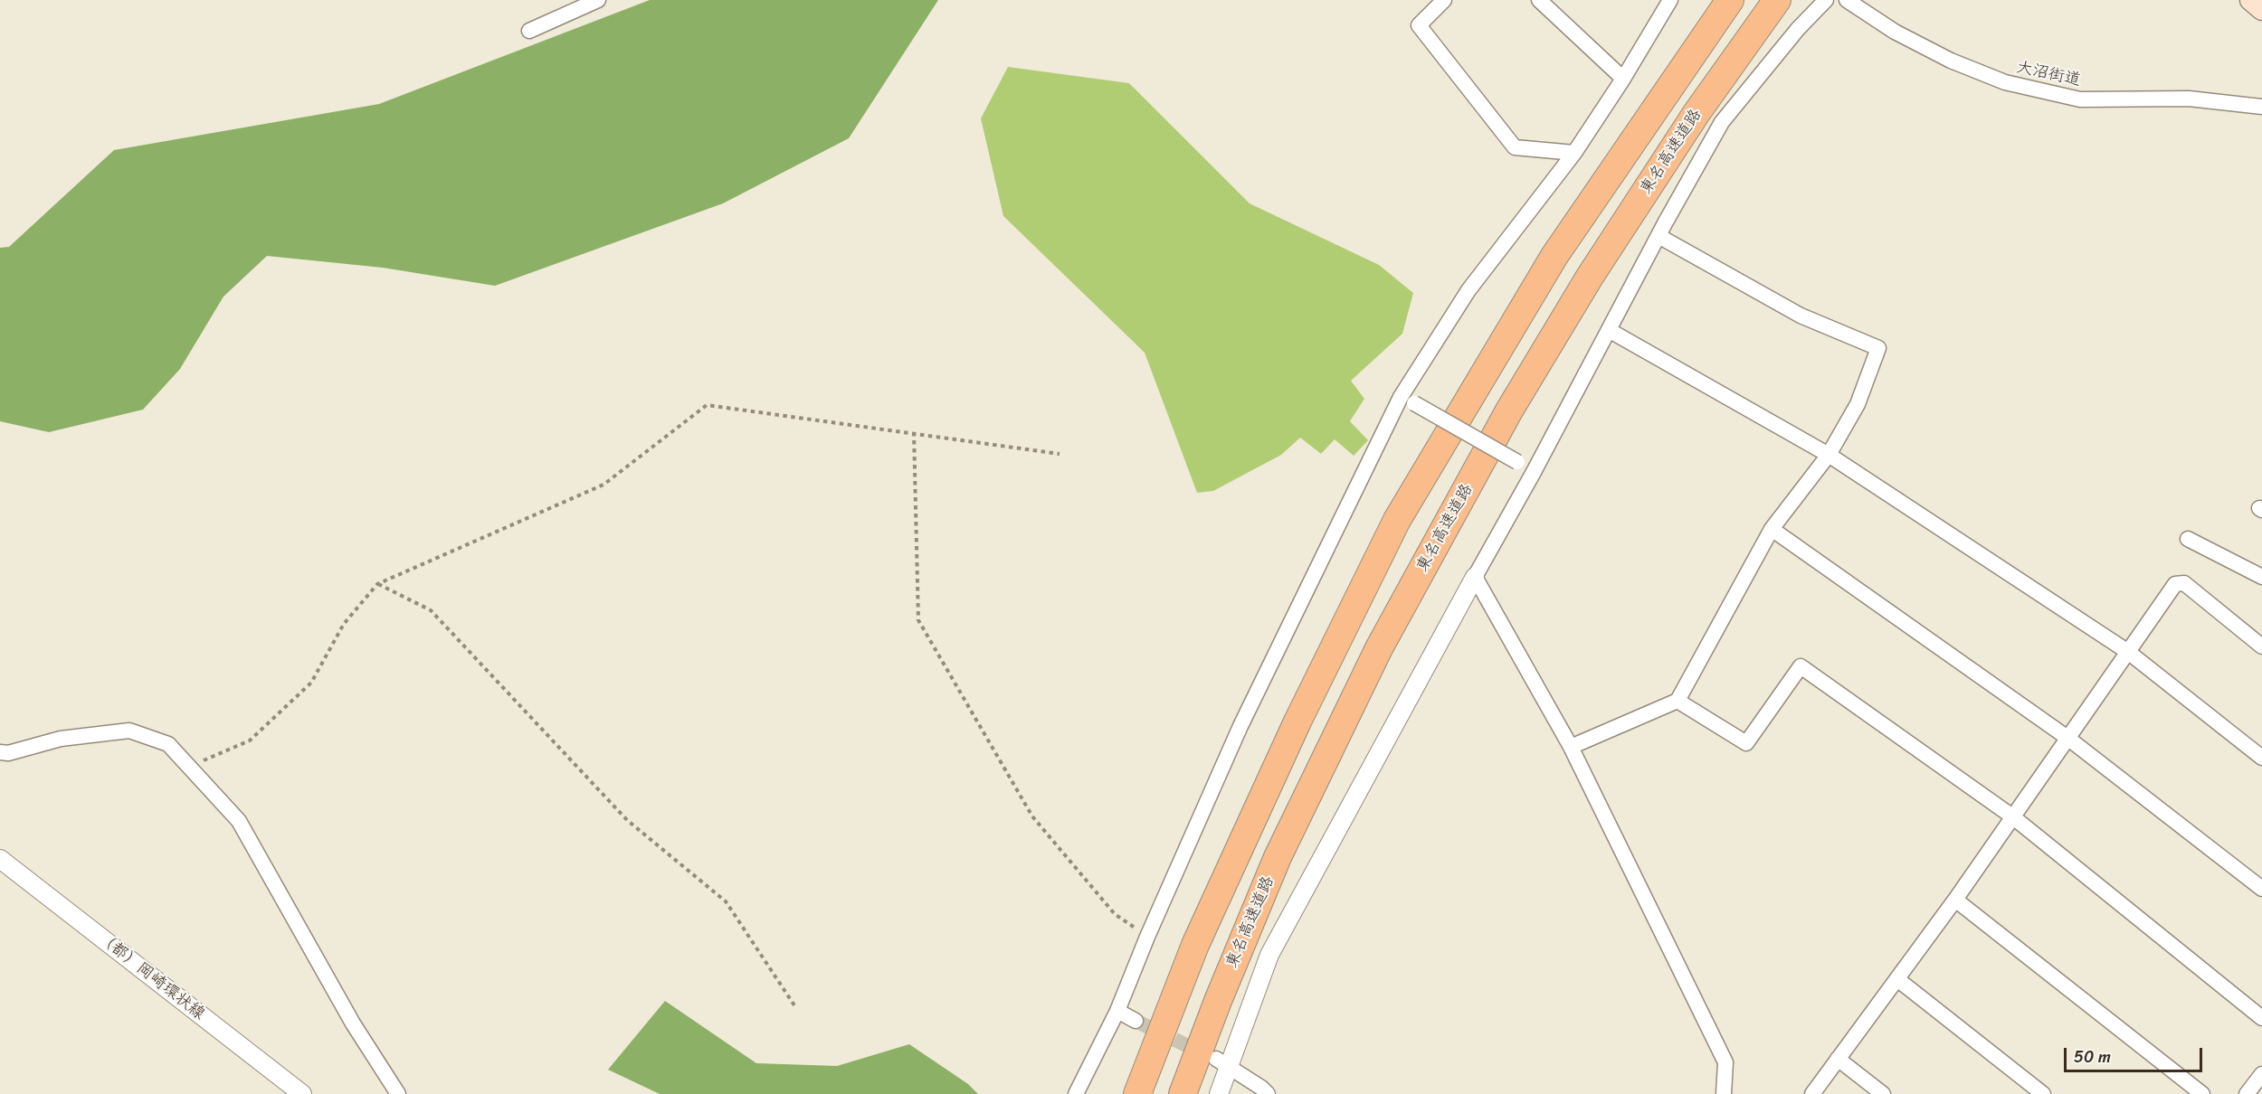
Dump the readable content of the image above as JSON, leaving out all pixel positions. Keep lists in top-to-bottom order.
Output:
{
  "streets": {
    "highway": ["東名高速道路"],
    "street": ["大沼街道", "（都）岡崎環状線"]
  },
  "scale_bar": "50 m"
}
